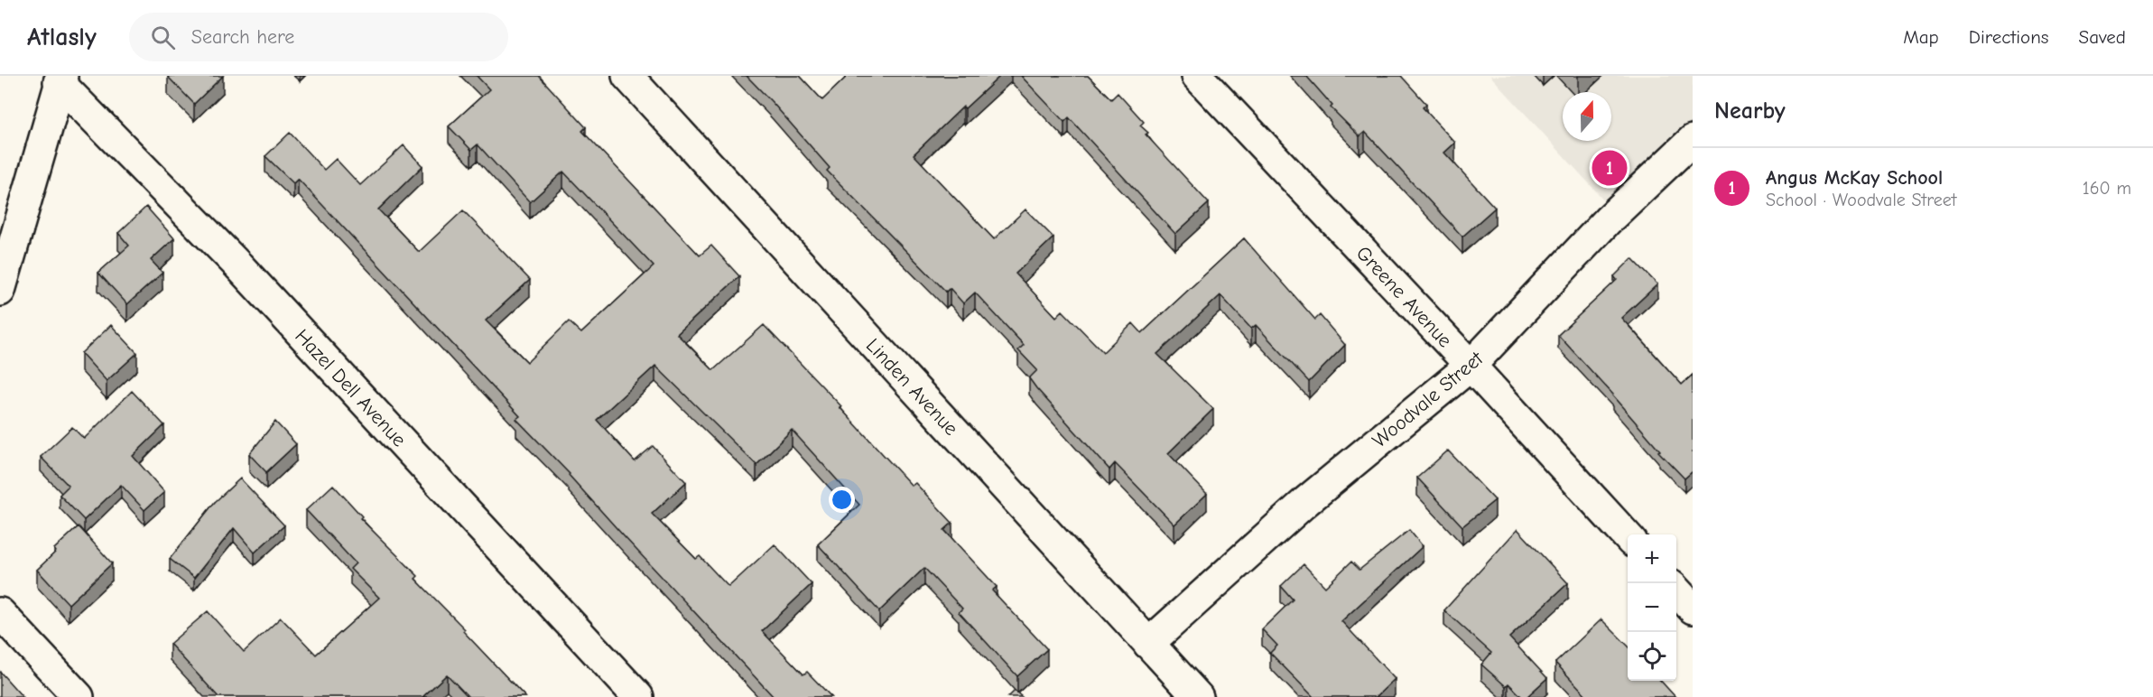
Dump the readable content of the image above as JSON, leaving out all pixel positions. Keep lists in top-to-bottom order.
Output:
{
  "streets": {
    "street": [
      "Greene Avenue",
      "Linden Avenue",
      "Hazel Dell Avenue",
      "Woodvale Street"
    ]
  },
  "crossings": [
    ["Greene Avenue", "Woodvale Street"],
    ["Linden Avenue", "Woodvale Street"]
  ],
  "north": "top",
  "page": {
    "header": "Atlasly",
    "search": "Search here",
    "nav": ["Map", "Directions", "Saved"],
    "heading": "Nearby",
    "list": [
      {
        "mark": "1",
        "name": "Angus McKay School",
        "note": "School · Woodvale Street",
        "value": "160 m"
      }
    ],
    "pins": "1",
    "map_buttons": ["+", "−"]
  }
}
